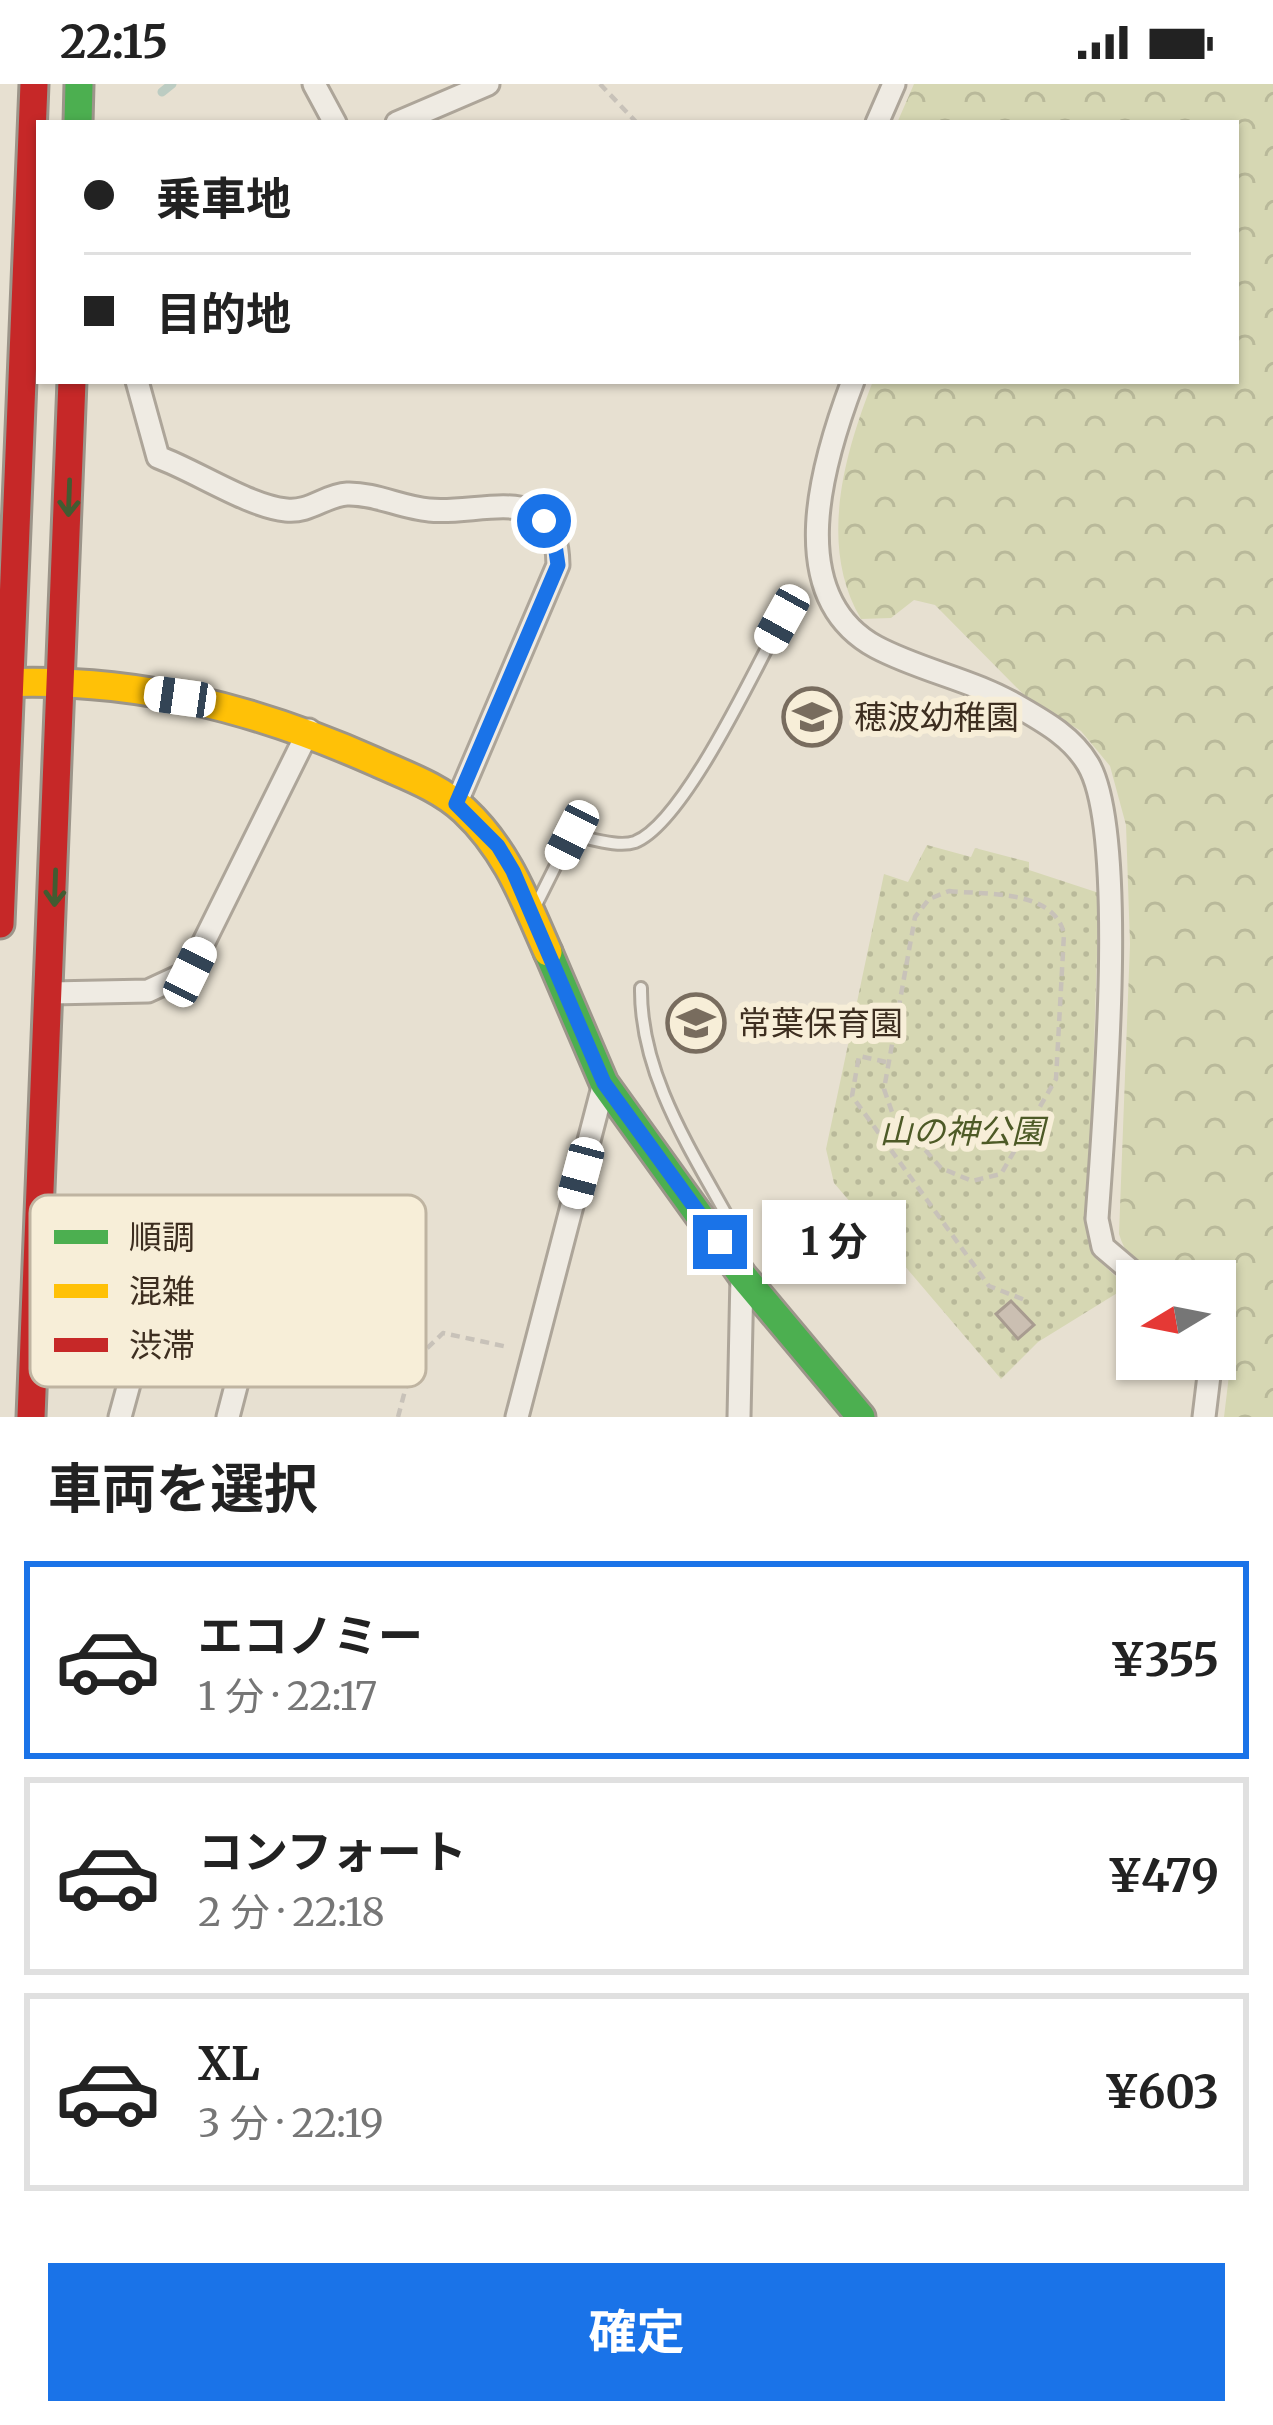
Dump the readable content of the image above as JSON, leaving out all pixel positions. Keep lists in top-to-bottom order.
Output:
{
  "parks": ["山の神公園"],
  "places": {
    "school or university": ["穂波幼稚園", "常葉保育園"]
  },
  "legend": ["順調", "混雑", "渋滞"],
  "north": "left",
  "page": {
    "status": "22:15",
    "banner": ["乗車地", "目的地"],
    "bubble": "1 分",
    "heading": "車両を選択",
    "list": [
      {
        "name": "エコノミー",
        "note": "1 分 · 22:17",
        "value": "¥355"
      },
      {
        "name": "コンフォート",
        "note": "2 分 · 22:18",
        "value": "¥479"
      },
      {
        "name": "XL",
        "note": "3 分 · 22:19",
        "value": "¥603"
      }
    ],
    "buttons": "確定"
  }
}
